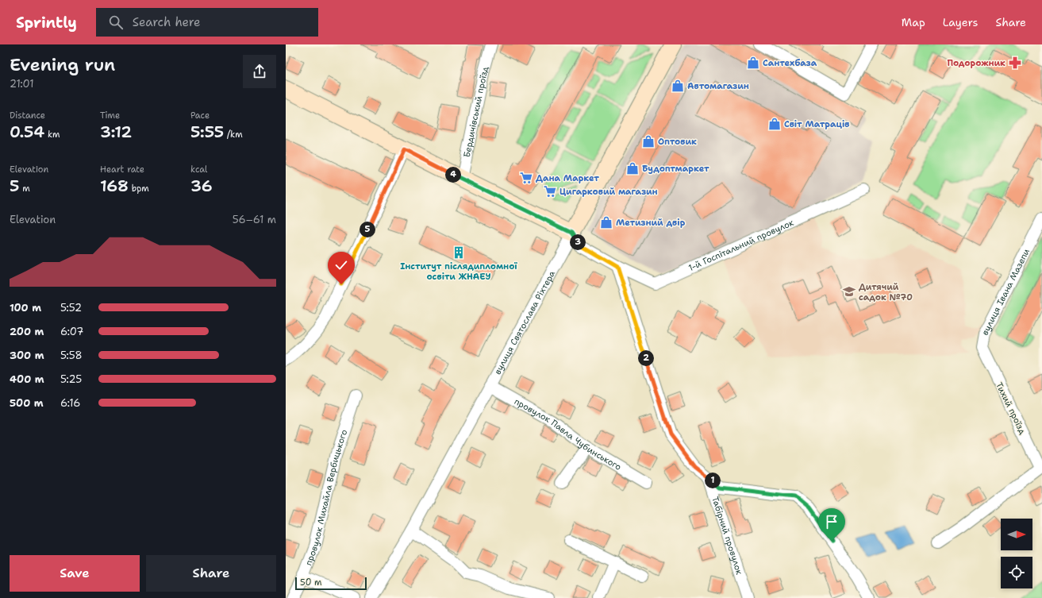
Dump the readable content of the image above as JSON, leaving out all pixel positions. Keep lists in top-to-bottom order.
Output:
{
  "streets": {
    "main road": ["вулиця Святослава Ріхтера"],
    "street": [
      "Бердичівський проїзд",
      "1-й Госпітальний провулок",
      "вулиця Івана Мазепи",
      "Тихий проїзд",
      "провулок Павла Чубинського",
      "провулок Михайла Вербицького",
      "Табірний провулок"
    ]
  },
  "crossings": [
    ["1-й Госпітальний провулок", "вулиця Святослава Ріхтера"],
    ["вулиця Івана Мазепи", "Тихий проїзд"],
    ["вулиця Святослава Ріхтера", "провулок Павла Чубинського"]
  ],
  "places": {
    "shop": [
      "Сантехбаза",
      "Автомагазин",
      "Світ Матраців",
      "Оптовик",
      "Будоптмаркет",
      "Метизний двір"
    ],
    "pharmacy": ["Подорожник"],
    "supermarket": ["Дана Маркет", "Цигарковий магазин"],
    "building": ["Інститут післядипломної освіти ЖНАЕУ"],
    "school or university": ["Дитячий садок №70"]
  },
  "scale_bar": "50 m",
  "north": "right",
  "page": {
    "header": "Sprintly",
    "search": "Search here",
    "nav": ["Map", "Layers", "Share"],
    "heading": ["Evening run", "21:01"],
    "stats": [
      ["Distance", "0.54 km"],
      ["Time", "3:12"],
      ["Pace", "5:55 /km"],
      ["Elevation", "5 m"],
      ["Heart rate", "168 bpm"],
      ["kcal", "36"]
    ],
    "pins": [
      "4",
      "5",
      "3",
      "2",
      "1"
    ],
    "chart": ["Elevation", "56–61 m"],
    "list": [
      {
        "name": "100 m",
        "note": "5:52"
      },
      {
        "name": "200 m",
        "note": "6:07"
      },
      {
        "name": "300 m",
        "note": "5:58"
      },
      {
        "name": "400 m",
        "note": "5:25"
      },
      {
        "name": "500 m",
        "note": "6:16"
      }
    ],
    "buttons": ["Save", "Share"],
    "scale": "50 m"
  }
}
